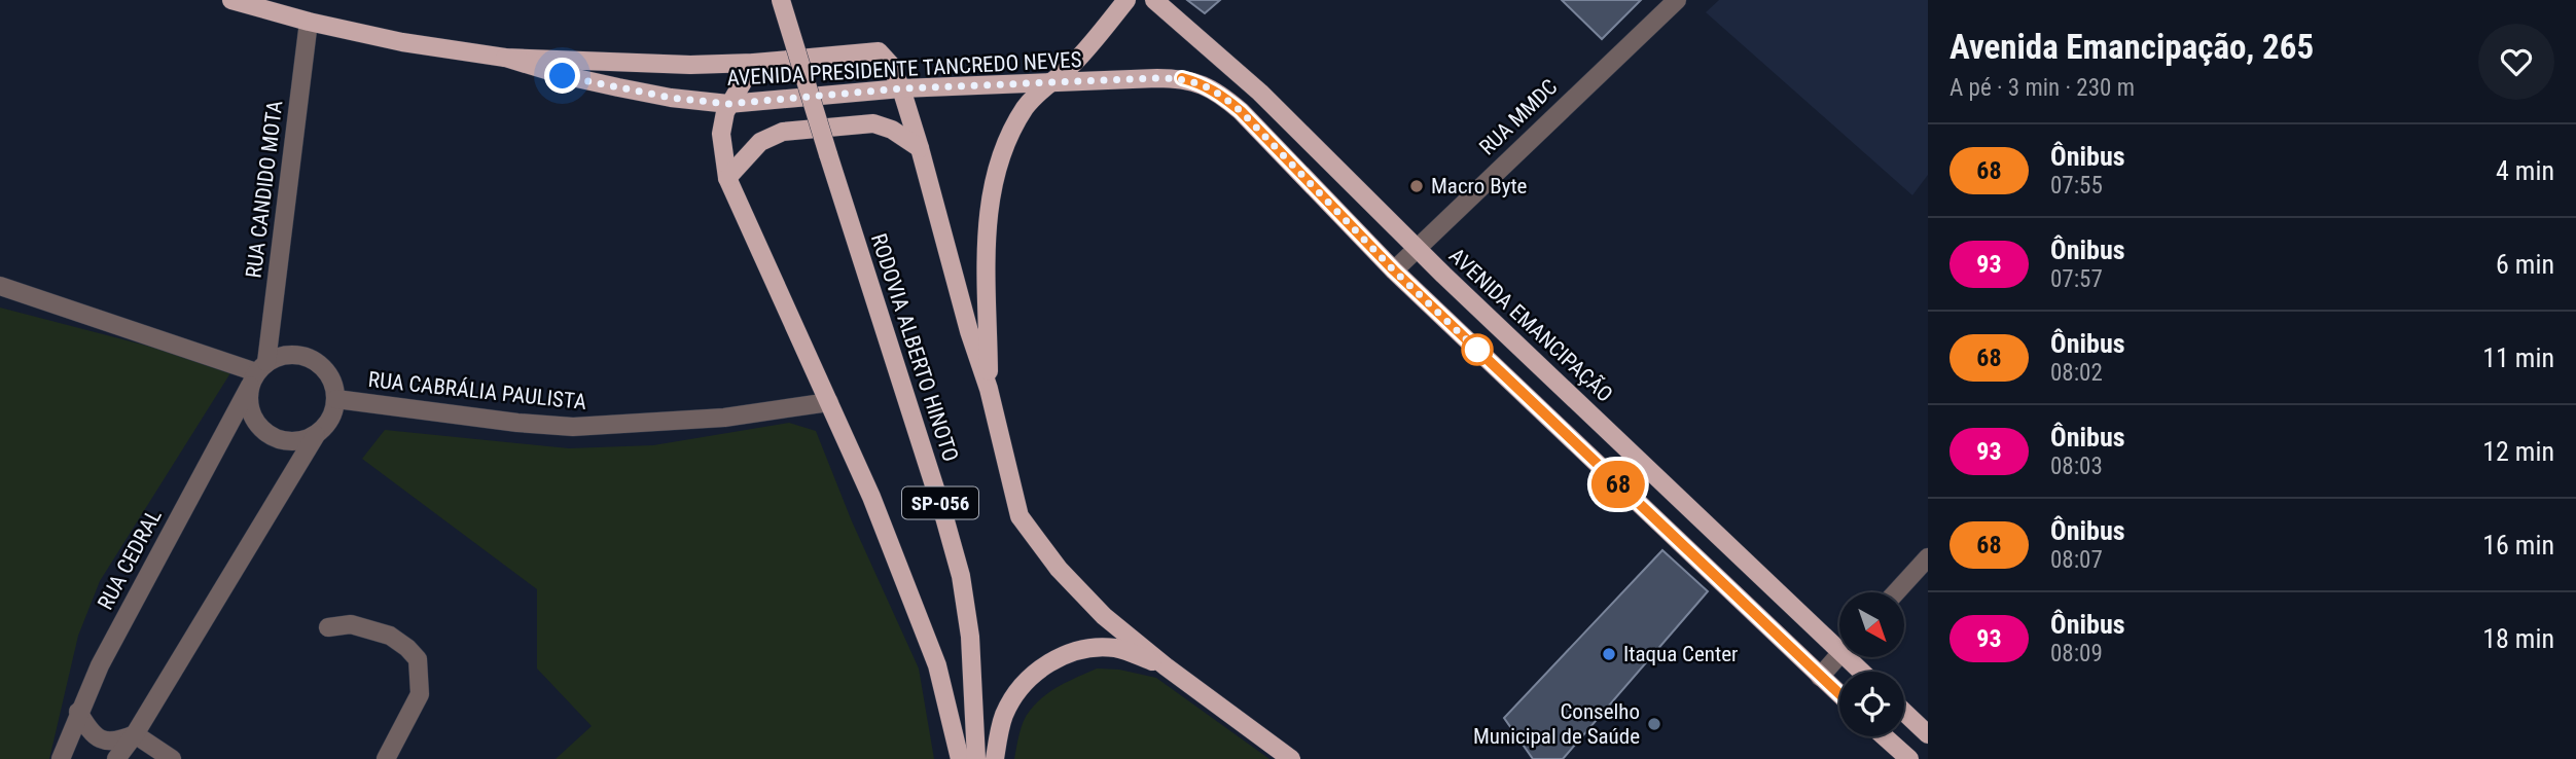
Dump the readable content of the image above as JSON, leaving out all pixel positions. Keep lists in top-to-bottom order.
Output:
{
  "streets": {
    "main road": [
      "AVENIDA PRESIDENTE TANCREDO NEVES",
      "AVENIDA EMANCIPAÇÃO",
      "RODOVIA ALBERTO HINOTO",
      "SP-056"
    ],
    "street": [
      "RUA MMDC",
      "RUA CANDIDO MOTA",
      "RUA CABRÁLIA PAULISTA",
      "RUA CEDRAL"
    ]
  },
  "crossings": [
    ["AVENIDA PRESIDENTE TANCREDO NEVES", "RUA MMDC"],
    ["AVENIDA PRESIDENTE TANCREDO NEVES", "RUA CANDIDO MOTA"],
    ["RUA MMDC", "AVENIDA EMANCIPAÇÃO"],
    ["RUA CANDIDO MOTA", "RUA CABRÁLIA PAULISTA"],
    ["RUA CANDIDO MOTA", "RUA CEDRAL"],
    ["RUA CABRÁLIA PAULISTA", "RUA CEDRAL"]
  ],
  "places": ["Macro Byte", "Itaqua Center", "Conselho Municipal de Saúde"],
  "lines": ["bus line 68"],
  "north": "bottom right",
  "page": {
    "on_map": "68",
    "heading": ["Avenida Emancipação, 265", "A pé · 3 min · 230 m"],
    "list": [
      {
        "mark": "68",
        "name": "Ônibus",
        "note": "07:55",
        "value": "4 min"
      },
      {
        "mark": "93",
        "name": "Ônibus",
        "note": "07:57",
        "value": "6 min"
      },
      {
        "mark": "68",
        "name": "Ônibus",
        "note": "08:02",
        "value": "11 min"
      },
      {
        "mark": "93",
        "name": "Ônibus",
        "note": "08:03",
        "value": "12 min"
      },
      {
        "mark": "68",
        "name": "Ônibus",
        "note": "08:07",
        "value": "16 min"
      },
      {
        "mark": "93",
        "name": "Ônibus",
        "note": "08:09",
        "value": "18 min"
      }
    ]
  }
}
